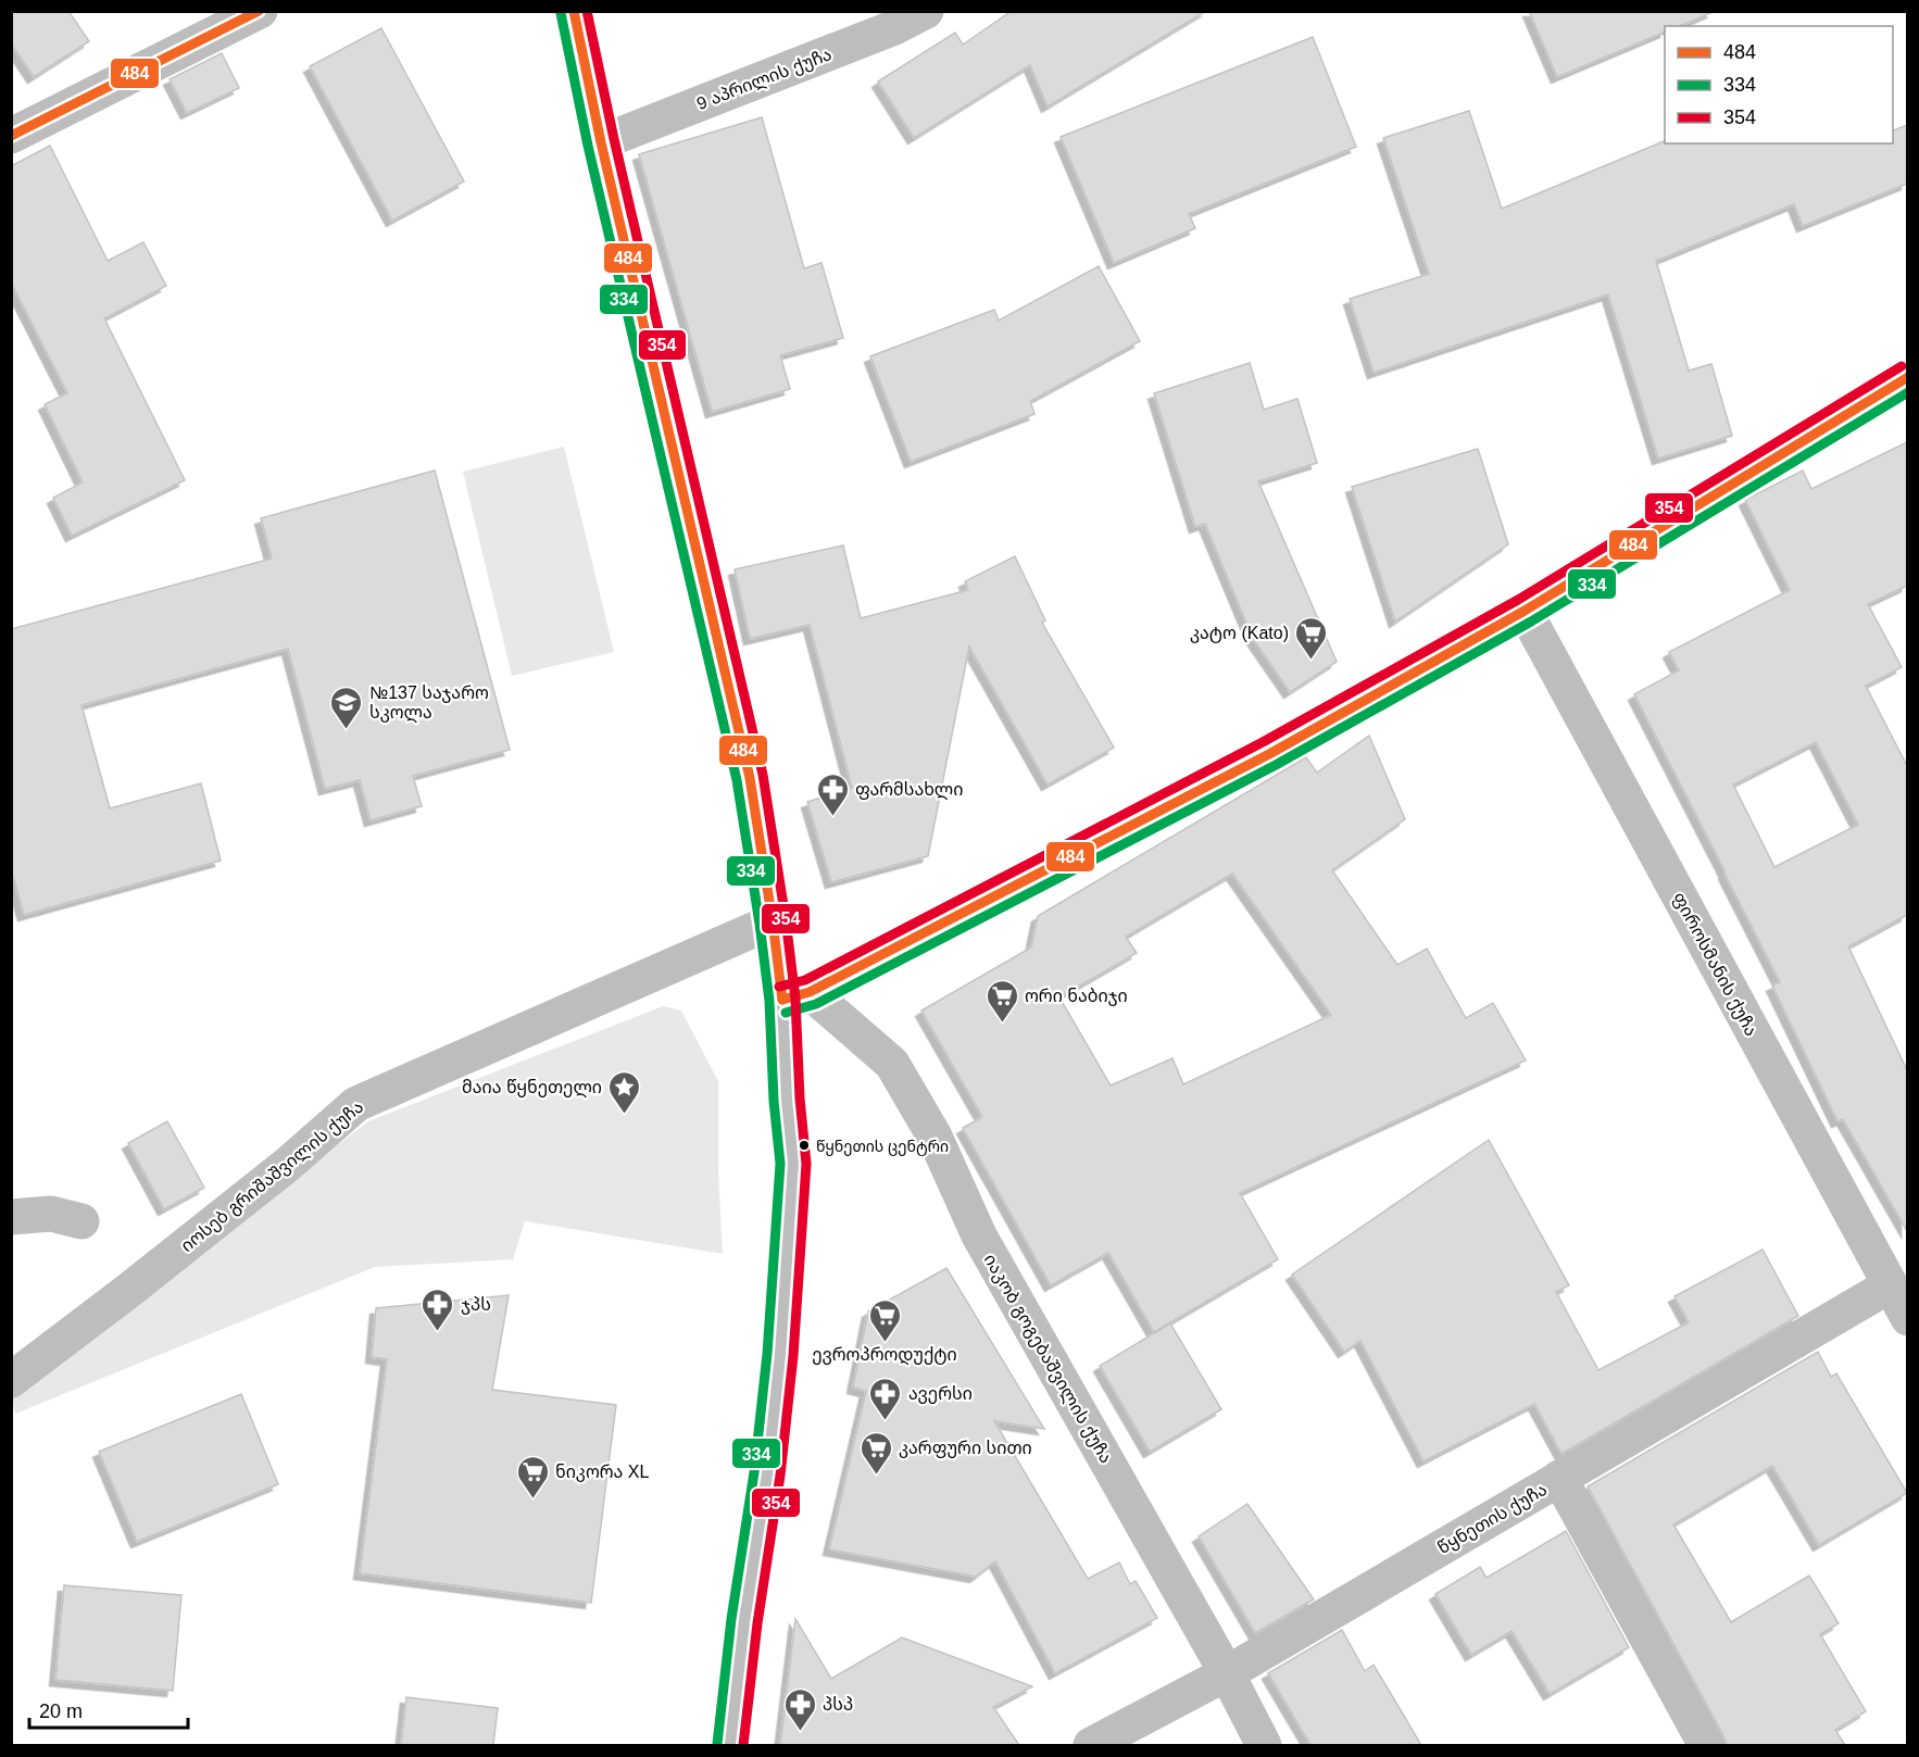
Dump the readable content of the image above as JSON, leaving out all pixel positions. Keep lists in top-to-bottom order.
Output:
{
  "streets": {
    "street": [
      "9 აპრილის ქუჩა",
      "ფიროსმანის ქუჩა",
      "იოსებ გრიშაშვილის ქუჩა",
      "იაკობ გოგებაშვილის ქუჩა",
      "წყნეთის ქუჩა"
    ]
  },
  "crossings": [
    ["ფიროსმანის ქუჩა", "წყნეთის ქუჩა"],
    ["იაკობ გოგებაშვილის ქუჩა", "წყნეთის ქუჩა"]
  ],
  "places": {
    "supermarket": [
      "კატო (Kato)",
      "ორი ნაბიჯი",
      "ევროპროდუქტი",
      "კარფური სითი",
      "ნიკორა XL"
    ],
    "school or university": ["№137 საჯარო სკოლა"],
    "pharmacy": [
      "ფარმსახლი",
      "ჯპს",
      "ავერსი",
      "პსპ"
    ],
    "place": ["მაია წყნეთელი"],
    "other": ["წყნეთის ცენტრი"]
  },
  "lines": ["transit line 484", "transit line 354", "transit line 334"],
  "legend": ["484", "334", "354"],
  "scale_bar": "20 m"
}
